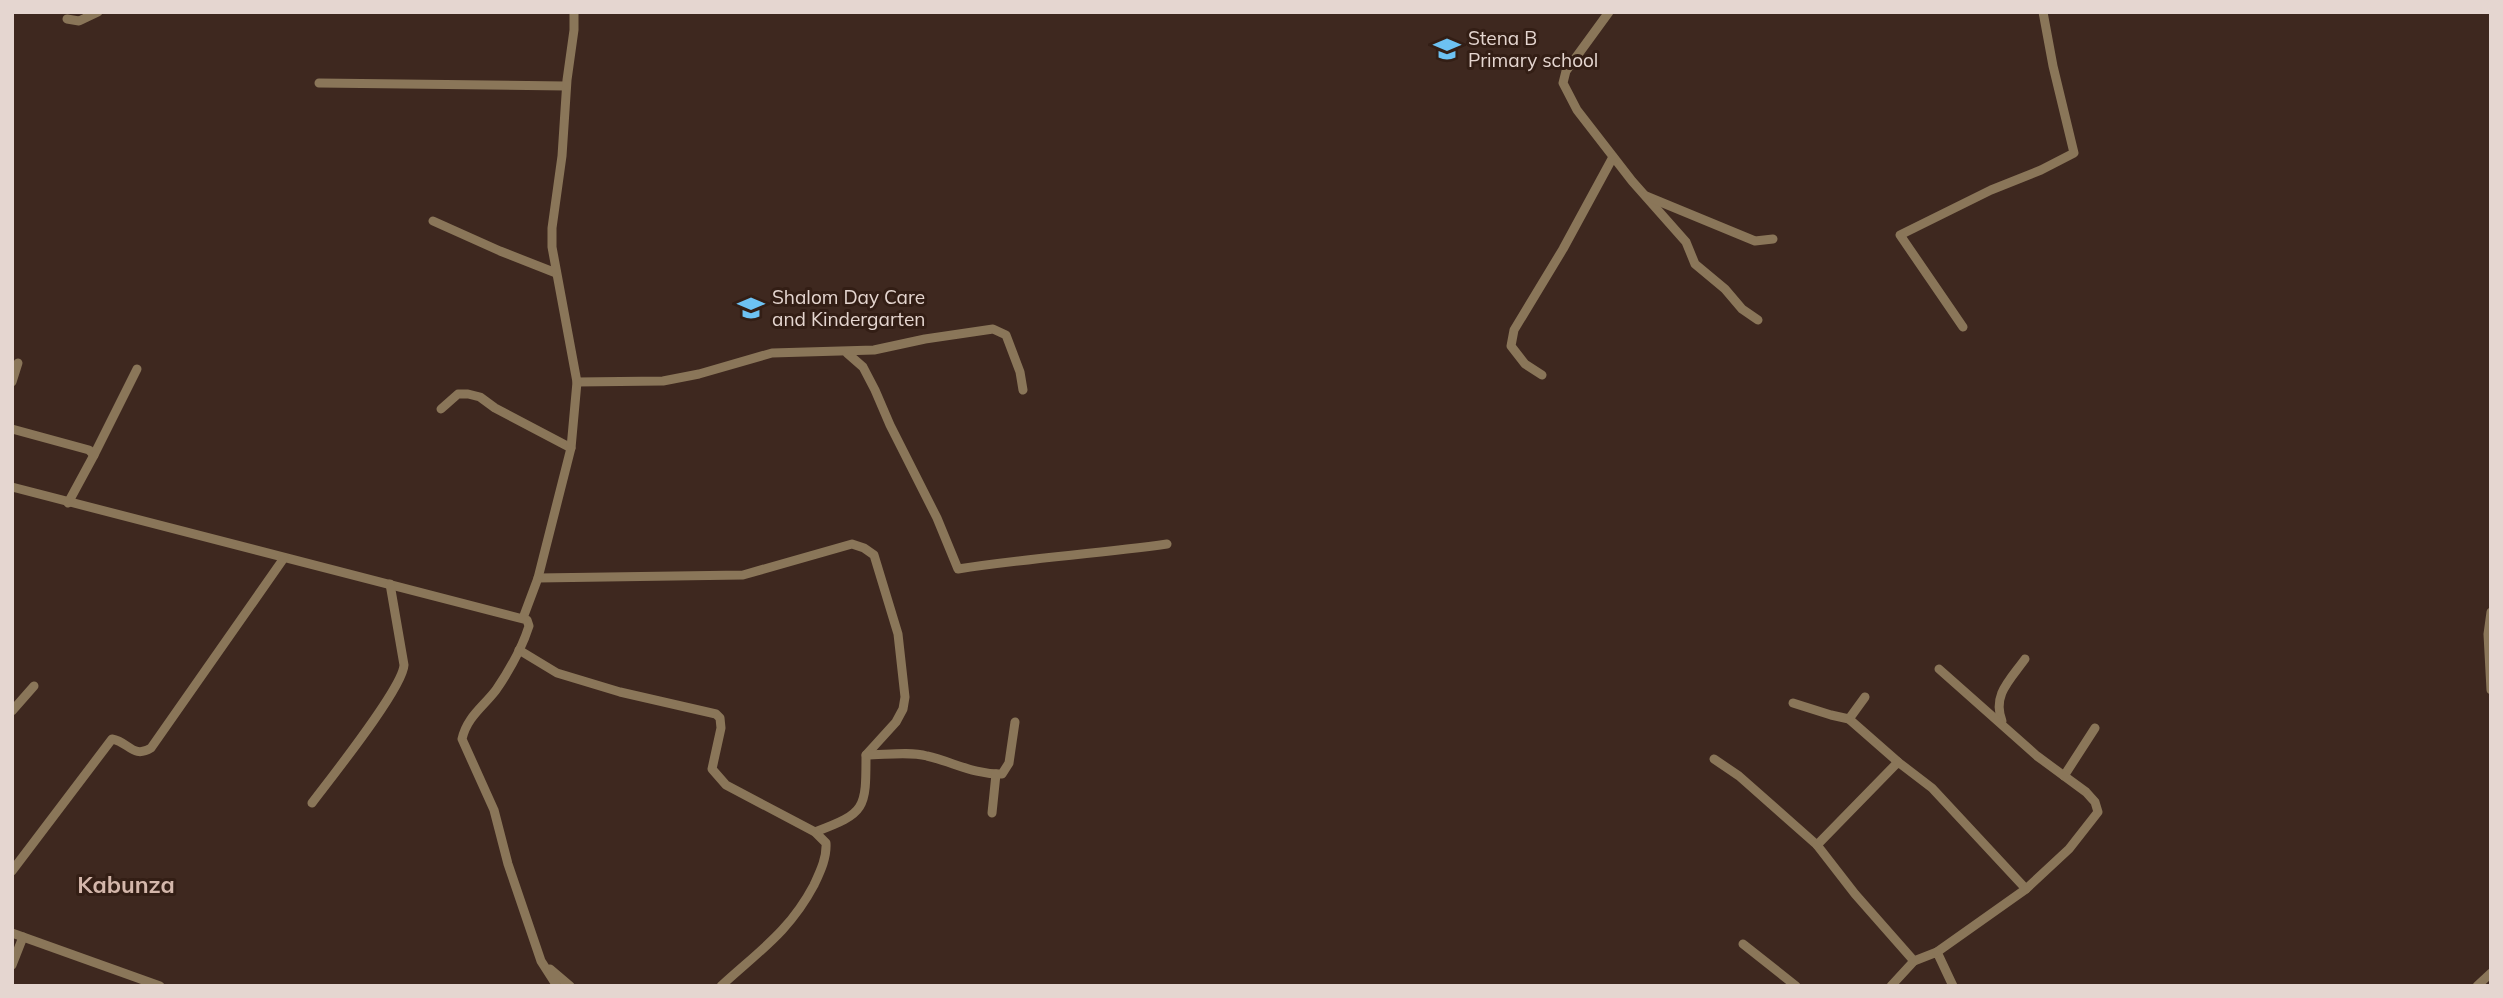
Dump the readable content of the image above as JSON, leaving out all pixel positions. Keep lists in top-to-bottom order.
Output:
{
  "districts": ["Kabunza"],
  "places": {
    "school or university": ["Stena B Primary school", "Shalom Day Care and Kindergarten"]
  }
}
